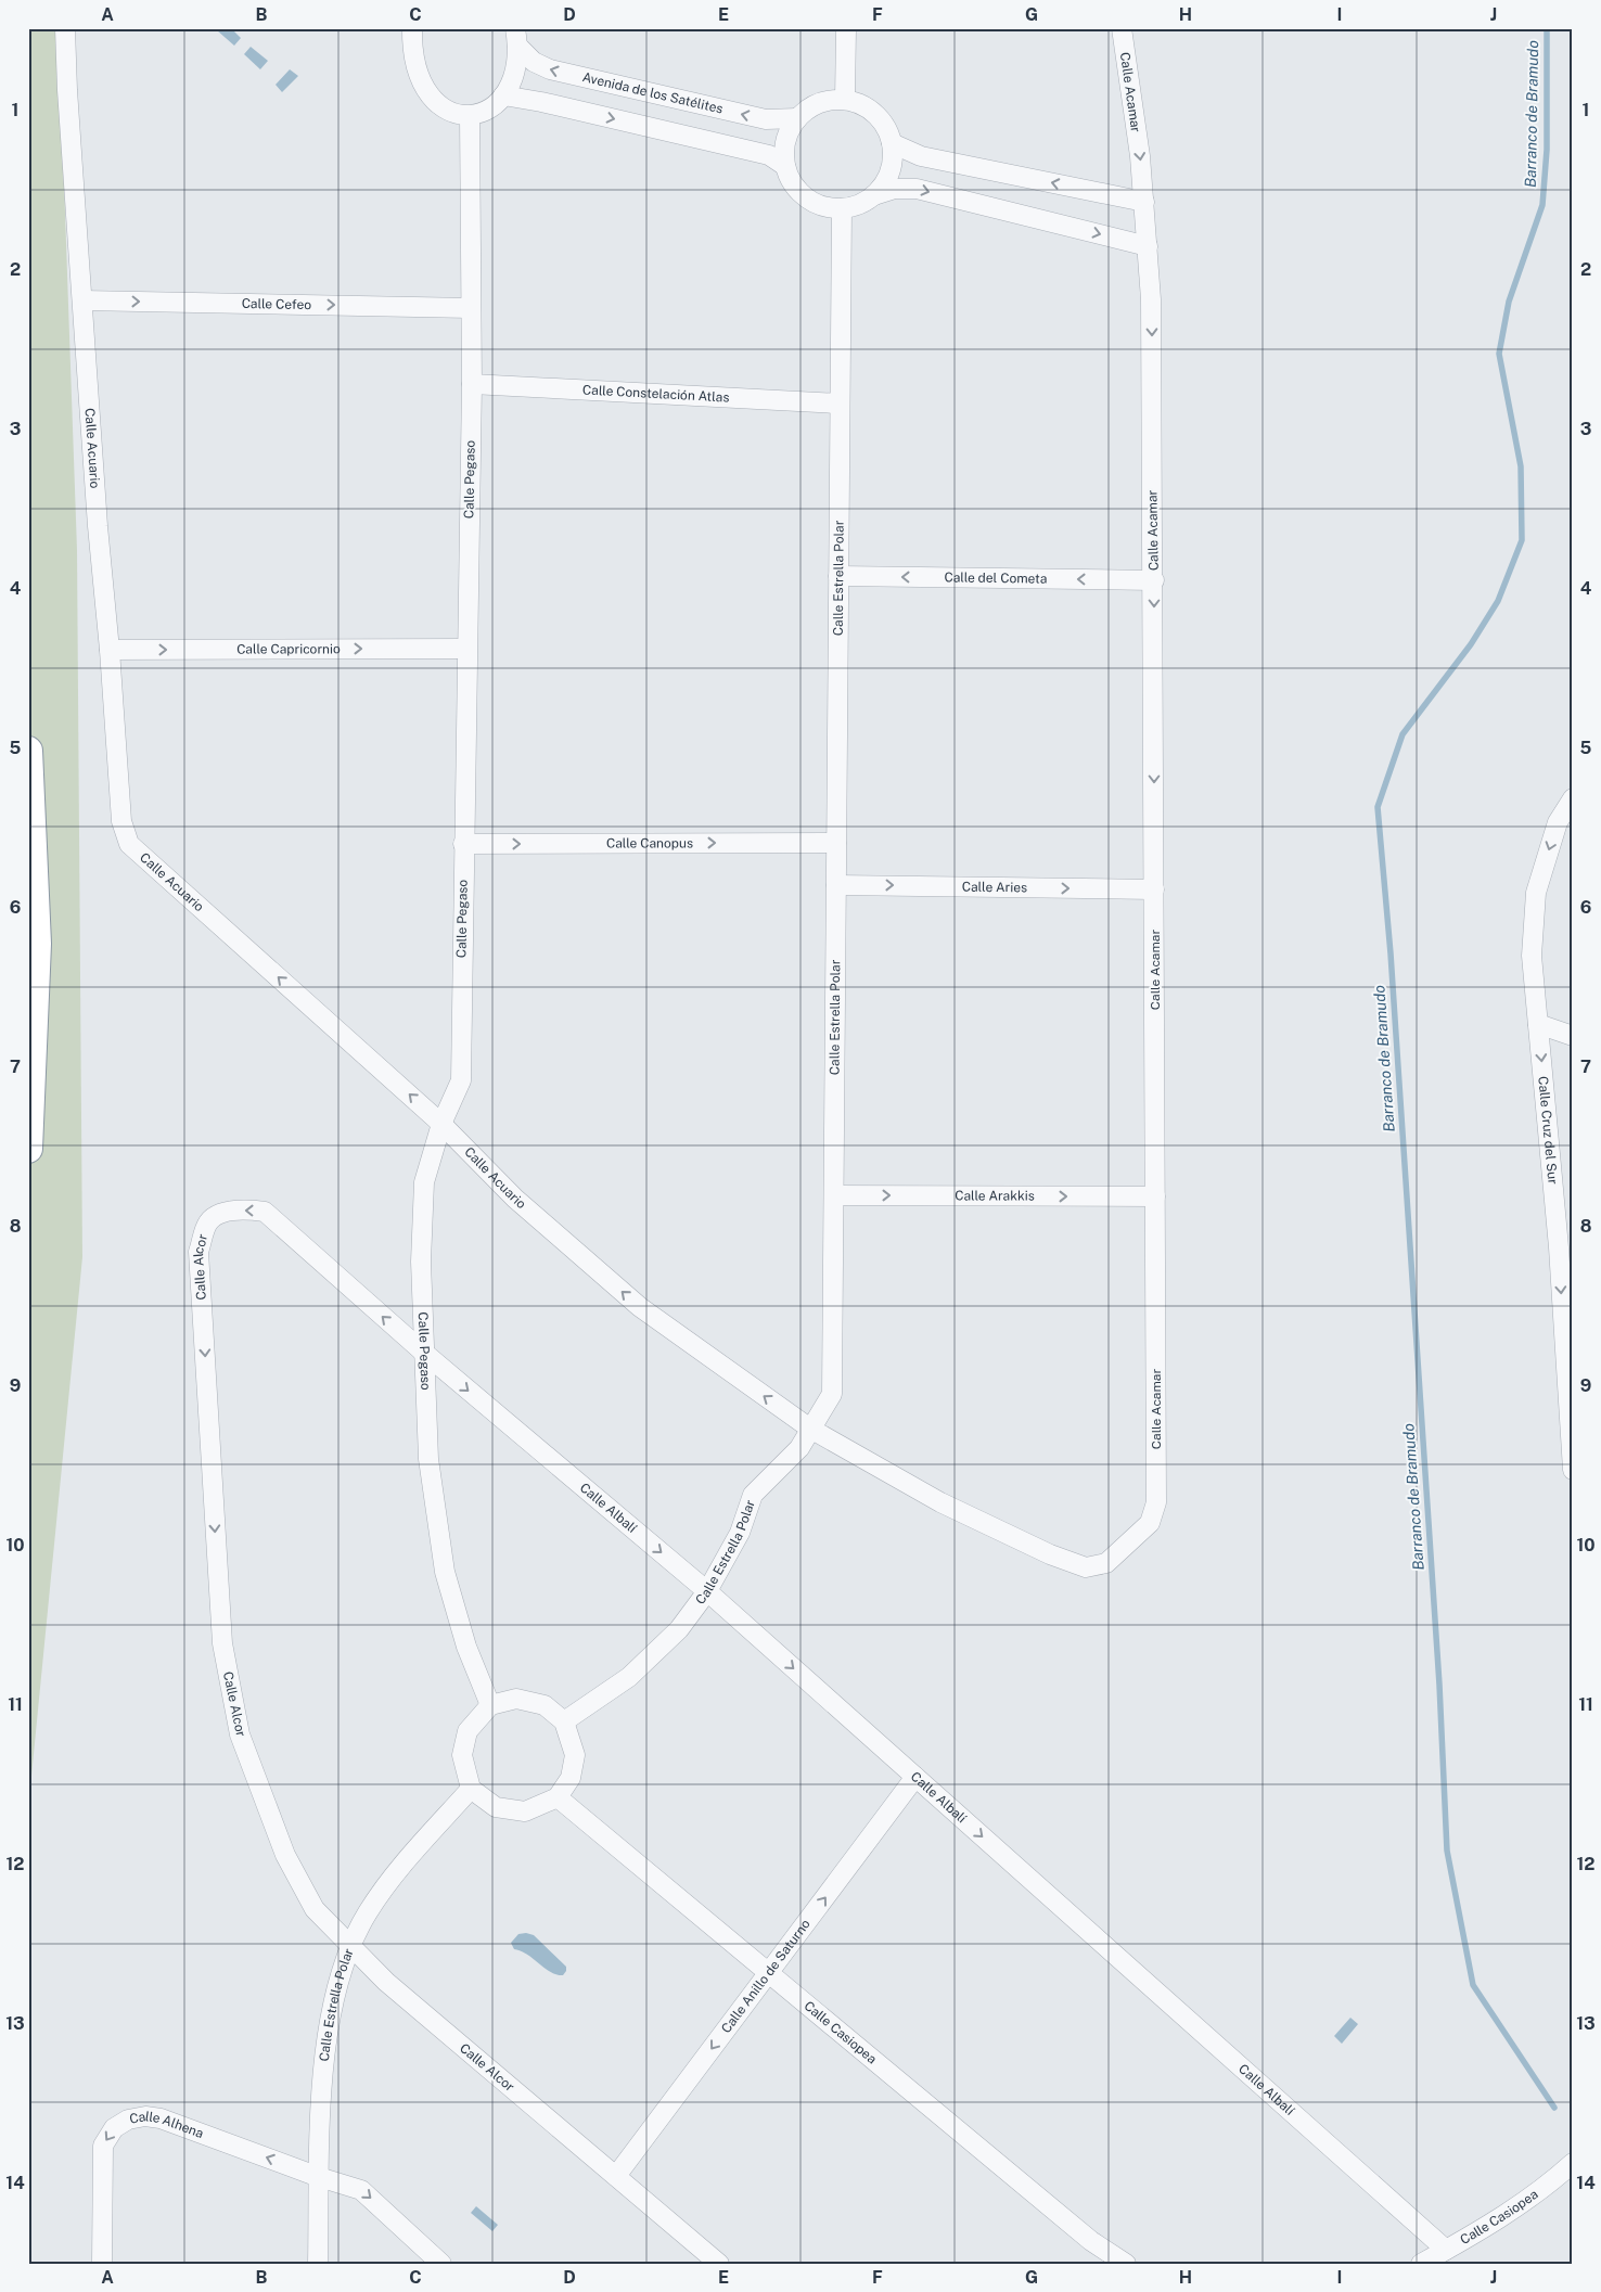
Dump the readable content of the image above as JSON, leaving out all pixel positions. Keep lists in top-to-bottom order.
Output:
{
  "streets": {
    "street": [
      "Calle Acamar",
      "Avenida de los Satélites",
      "Calle Cefeo",
      "Calle Constelación Atlas",
      "Calle Acuario",
      "Calle Pegaso",
      "Calle Estrella Polar",
      "Calle del Cometa",
      "Calle Capricornio",
      "Calle Canopus",
      "Calle Aries",
      "Calle Cruz del Sur",
      "Calle Arakkis",
      "Calle Alcor",
      "Calle Albalí",
      "Calle Anillo de Saturno",
      "Calle Casiopea",
      "Calle Alhena"
    ]
  },
  "crossings": [
    ["Calle Acamar", "Calle Acuario"],
    ["Calle Acamar", "Calle Estrella Polar"],
    ["Calle Acamar", "Calle del Cometa"],
    ["Calle Acamar", "Calle Aries"],
    ["Calle Acamar", "Calle Arakkis"],
    ["Avenida de los Satélites", "Calle Estrella Polar"],
    ["Calle Cefeo", "Calle Acuario"],
    ["Calle Cefeo", "Calle Pegaso"],
    ["Calle Constelación Atlas", "Calle Pegaso"],
    ["Calle Constelación Atlas", "Calle Estrella Polar"],
    ["Calle Acuario", "Calle Pegaso"],
    ["Calle Acuario", "Calle Estrella Polar"],
    ["Calle Acuario", "Calle Capricornio"],
    ["Calle Pegaso", "Calle Estrella Polar"],
    ["Calle Pegaso", "Calle Capricornio"],
    ["Calle Pegaso", "Calle Canopus"],
    ["Calle Pegaso", "Calle Alcor"],
    ["Calle Pegaso", "Calle Albalí"],
    ["Calle Pegaso", "Calle Casiopea"],
    ["Calle Estrella Polar", "Calle del Cometa"],
    ["Calle Estrella Polar", "Calle Canopus"],
    ["Calle Estrella Polar", "Calle Aries"],
    ["Calle Estrella Polar", "Calle Arakkis"],
    ["Calle Estrella Polar", "Calle Alcor"],
    ["Calle Estrella Polar", "Calle Albalí"],
    ["Calle Estrella Polar", "Calle Casiopea"],
    ["Calle Estrella Polar", "Calle Alhena"],
    ["Calle Alcor", "Calle Albalí"],
    ["Calle Alcor", "Calle Anillo de Saturno"],
    ["Calle Albalí", "Calle Anillo de Saturno"],
    ["Calle Albalí", "Calle Casiopea"],
    ["Calle Anillo de Saturno", "Calle Casiopea"]
  ],
  "one_way": [
    "Calle Acamar",
    "Calle Cefeo",
    "Calle Acuario",
    "Calle del Cometa",
    "Calle Capricornio",
    "Calle Canopus",
    "Calle Aries",
    "Calle Cruz del Sur",
    "Calle Arakkis",
    "Calle Albalí"
  ],
  "water": ["Barranco de Bramudo"],
  "grid": {
    "columns": [
      "A",
      "B",
      "C",
      "D",
      "E",
      "F",
      "G",
      "H",
      "I",
      "J"
    ],
    "rows": [
      "1",
      "2",
      "3",
      "4",
      "5",
      "6",
      "7",
      "8",
      "9",
      "10",
      "11",
      "12",
      "13",
      "14"
    ]
  }
}
